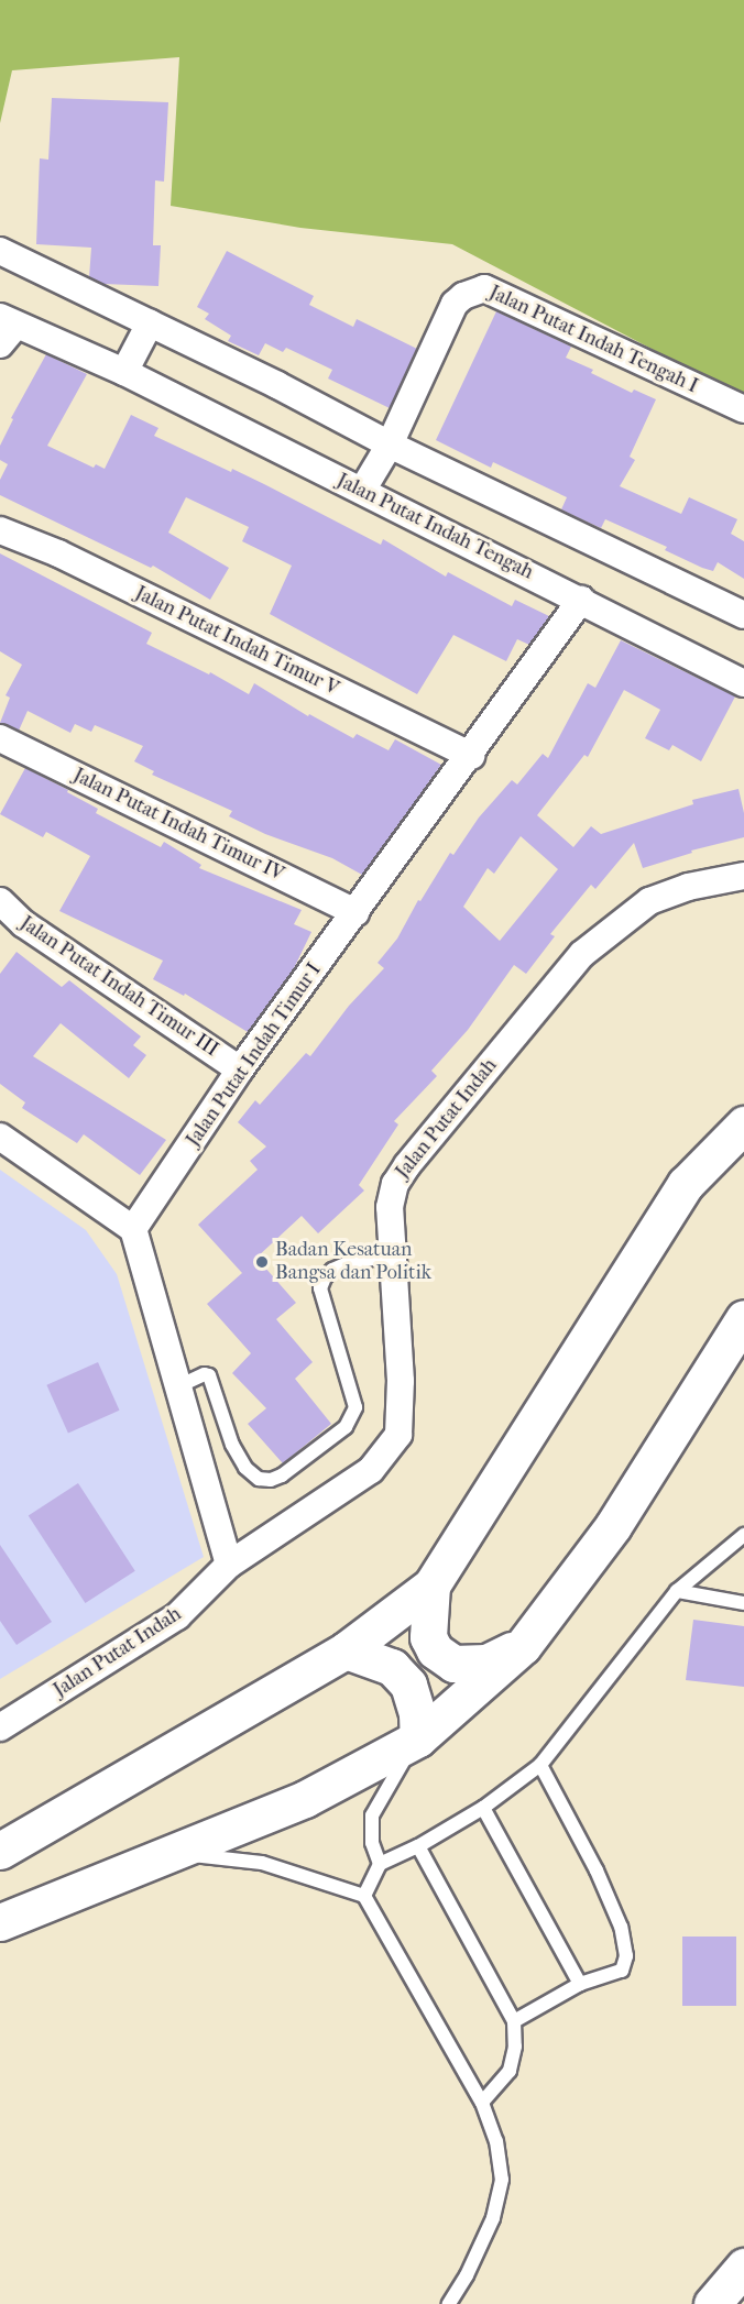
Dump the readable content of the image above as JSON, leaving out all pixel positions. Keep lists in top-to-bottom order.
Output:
{
  "streets": {
    "street": [
      "Jalan Putat Indah Tengah I",
      "Jalan Putat Indah Tengah",
      "Jalan Putat Indah Timur V",
      "Jalan Putat Indah Timur IV",
      "Jalan Putat Indah Timur III",
      "Jalan Putat Indah Timur I",
      "Jalan Putat Indah"
    ]
  },
  "crossings": [
    ["Jalan Putat Indah Tengah I", "Jalan Putat Indah Tengah"],
    ["Jalan Putat Indah Tengah", "Jalan Putat Indah Timur I"],
    ["Jalan Putat Indah Timur V", "Jalan Putat Indah Timur I"],
    ["Jalan Putat Indah Timur IV", "Jalan Putat Indah Timur I"],
    ["Jalan Putat Indah Timur III", "Jalan Putat Indah Timur I"]
  ],
  "places": ["Badan Kesatuan Bangsa dan Politik"]
}
